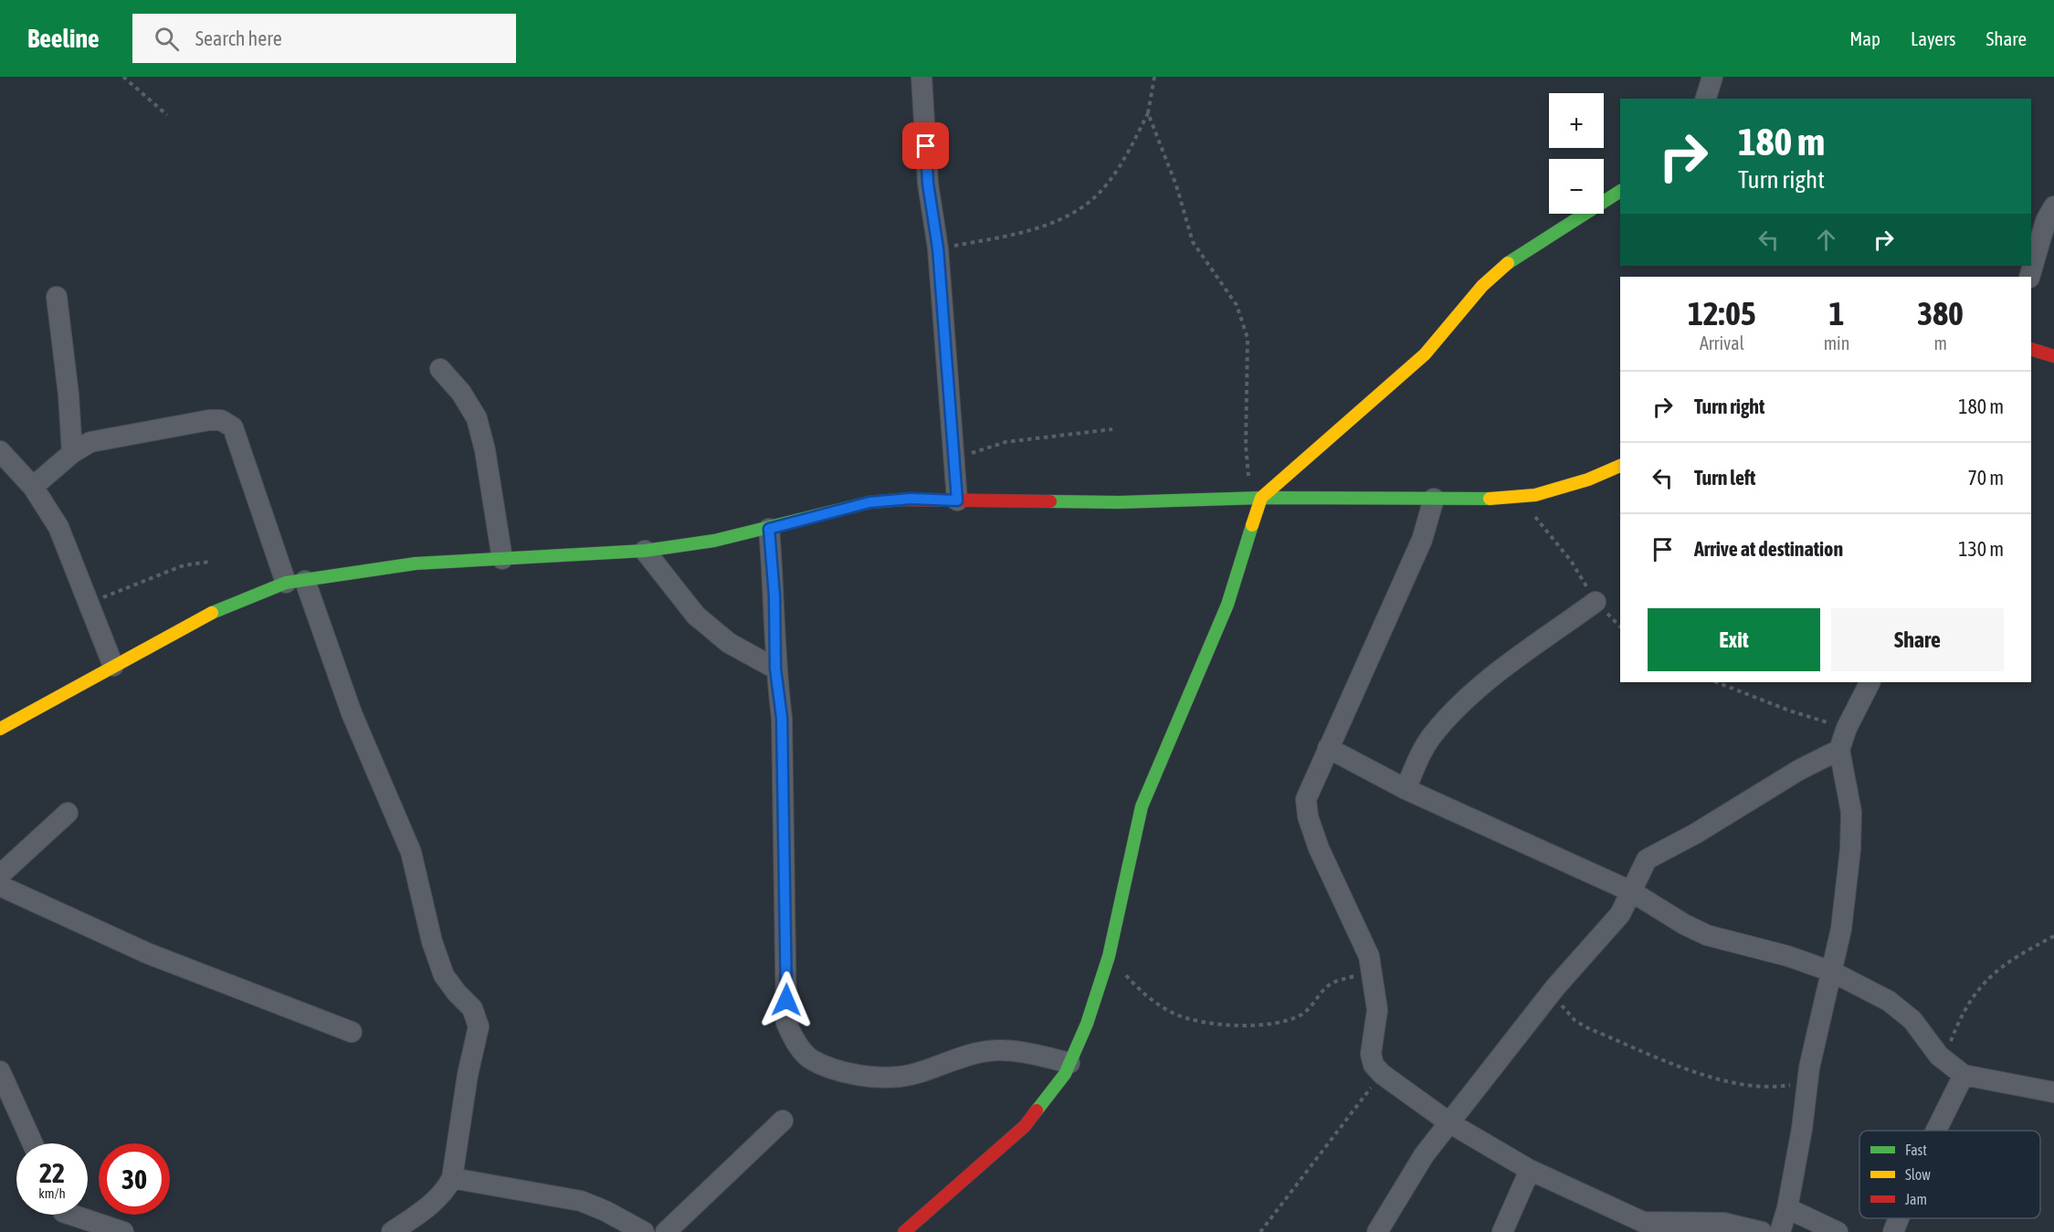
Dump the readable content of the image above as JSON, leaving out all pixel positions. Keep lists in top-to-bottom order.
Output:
{
  "legend": ["Fast", "Slow", "Jam"],
  "page": {
    "header": "Beeline",
    "search": "Search here",
    "nav": ["Map", "Layers", "Share"],
    "map_buttons": ["+", "−"],
    "turn": ["180 m", "Turn right"],
    "eta": [
      "12:05",
      "Arrival",
      "1",
      "min",
      "380",
      "m"
    ],
    "list": [
      {
        "name": "Turn right",
        "value": "180 m"
      },
      {
        "name": "Turn left",
        "value": "70 m"
      },
      {
        "name": "Arrive at destination",
        "value": "130 m"
      }
    ],
    "buttons": ["Exit", "Share"],
    "speed": "22 km/h",
    "limit": "30"
  }
}
